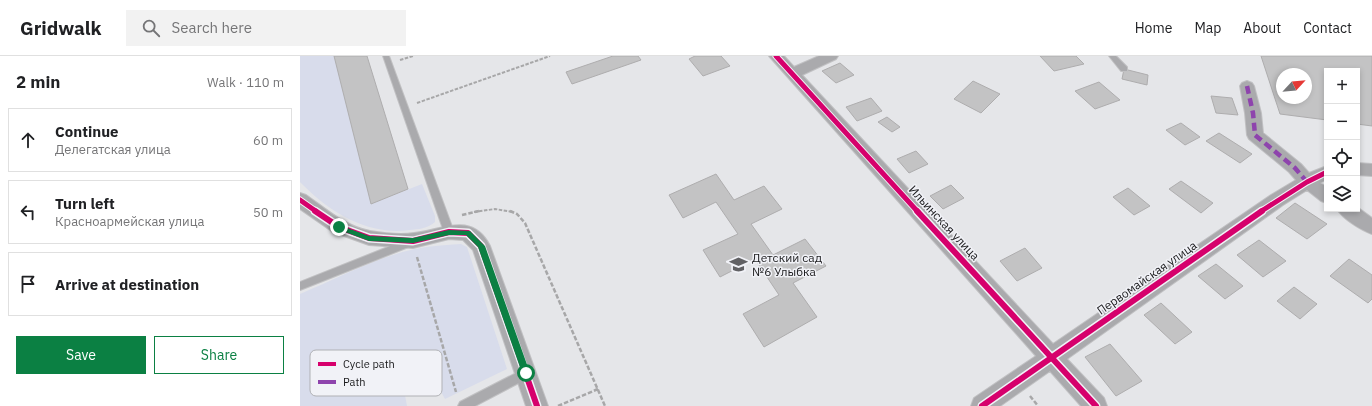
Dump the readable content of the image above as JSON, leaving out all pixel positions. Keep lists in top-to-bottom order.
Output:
{
  "streets": {
    "street": ["Ильинская улица", "Первомайская улица"]
  },
  "crossings": [
    ["Ильинская улица", "Первомайская улица"]
  ],
  "places": {
    "school or university": ["Детский сад №6 Улыбка"]
  },
  "legend": ["Cycle path", "Path"],
  "north": "top right",
  "page": {
    "header": "Gridwalk",
    "search": "Search here",
    "nav": [
      "Home",
      "Map",
      "About",
      "Contact"
    ],
    "heading": ["2 min", "Walk · 110 m"],
    "map_buttons": ["+", "−"],
    "list": [
      ["Continue", "Делегатская улица", "60 m"],
      ["Turn left", "Красноармейская улица", "50 m"],
      "Arrive at destination"
    ],
    "buttons": ["Save", "Share"]
  }
}
